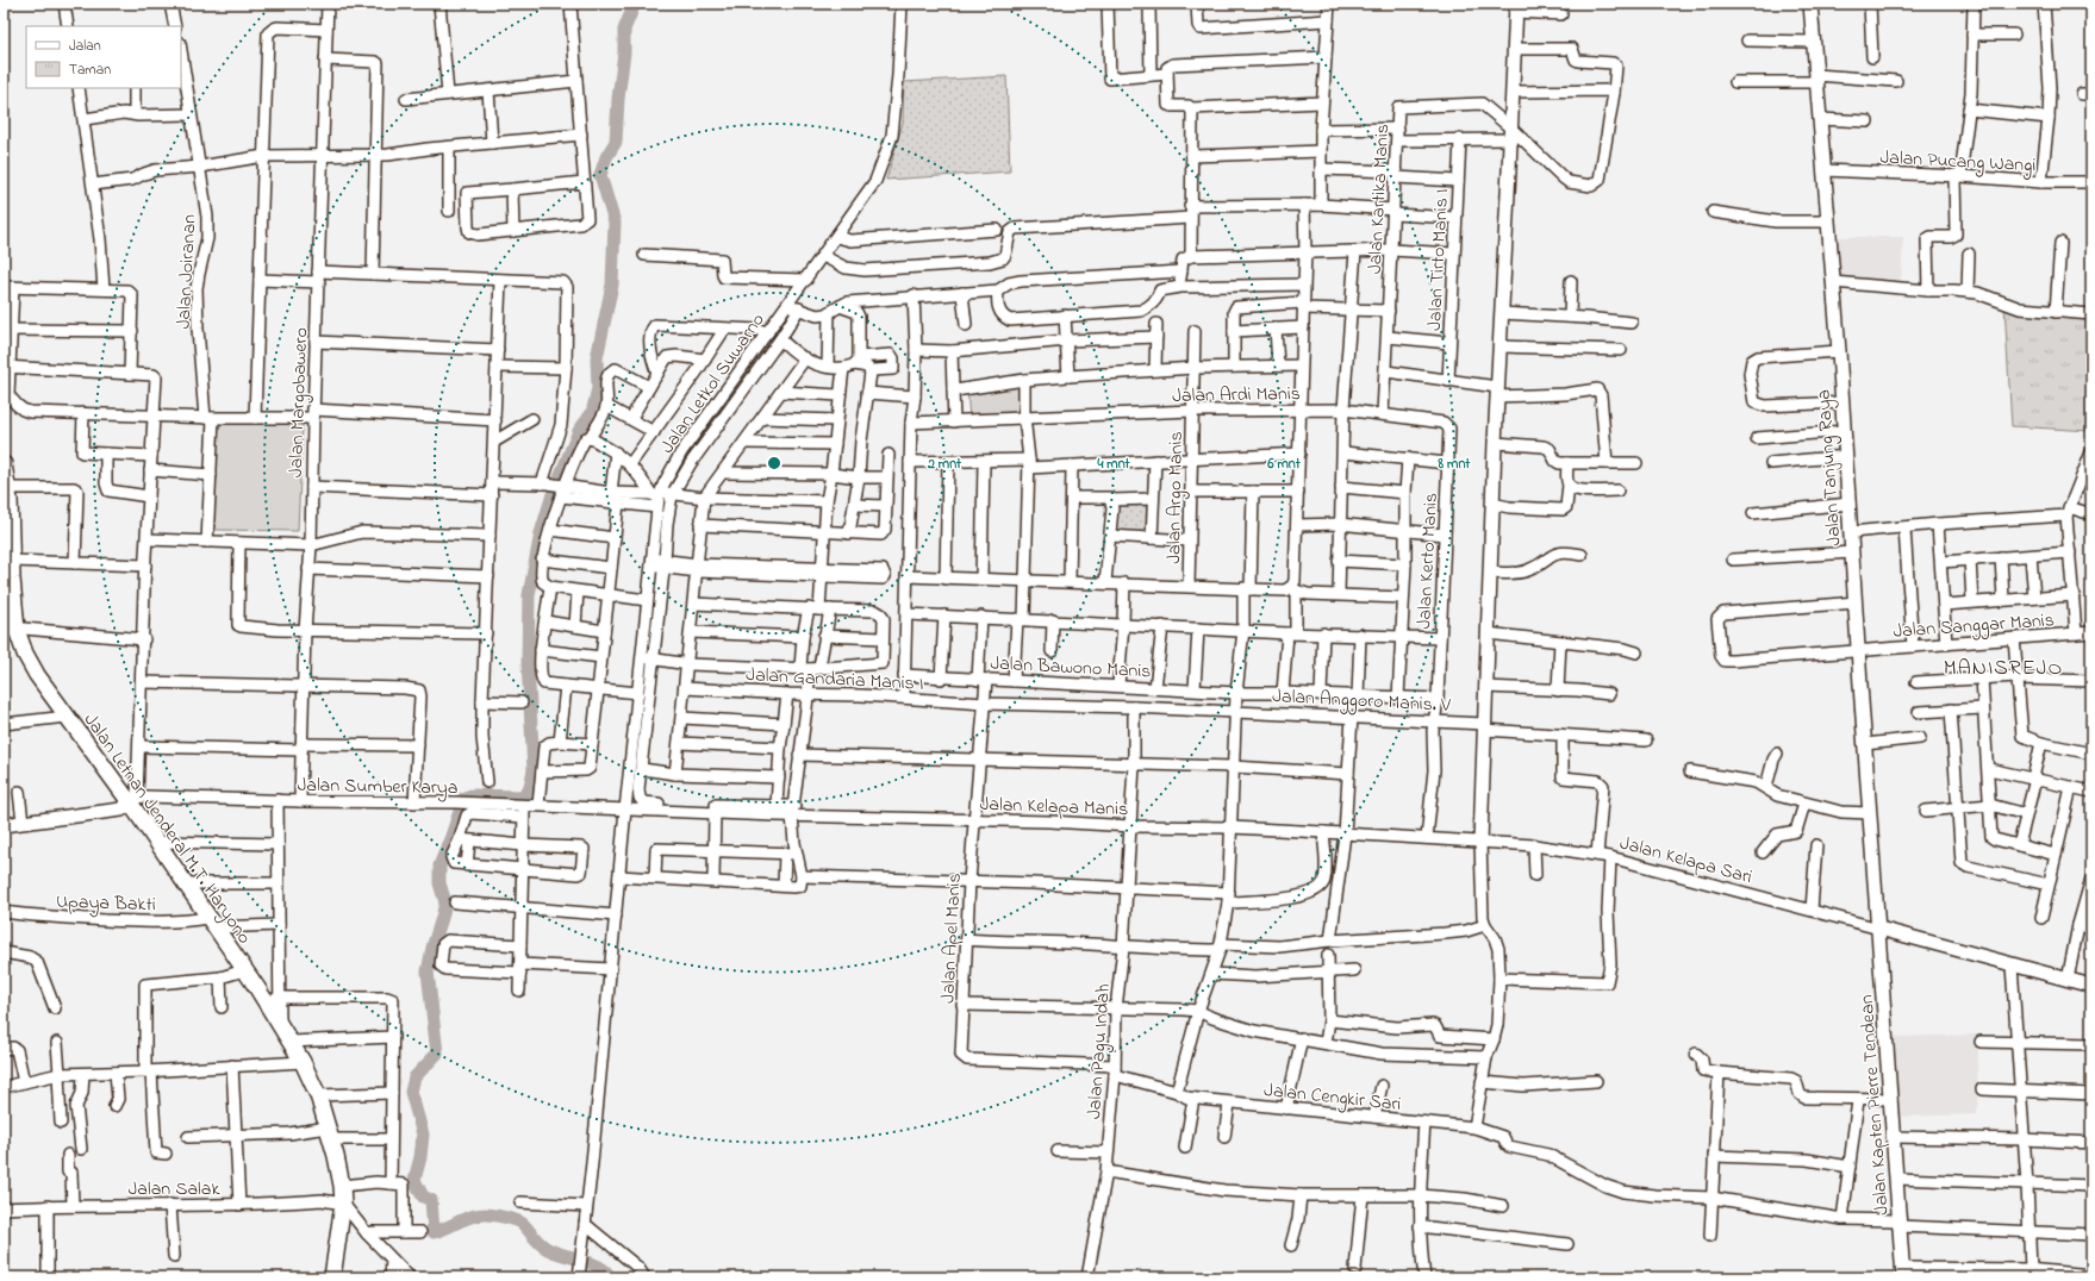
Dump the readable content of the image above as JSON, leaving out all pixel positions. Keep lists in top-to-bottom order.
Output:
{
  "streets": {
    "highway": ["Jalan Letnan Jenderal M.T. Haryono"],
    "main road": ["Jalan Tanjung Raya", "Jalan Kapten Pierre Tendean"],
    "street": [
      "Jalan Pucang Wangi",
      "Jalan Kartika Manis",
      "Jalan Tirto Manis I",
      "Jalan Joiranan",
      "Jalan Letkol Suwarno",
      "Jalan Ardi Manis",
      "Jalan Margobawero",
      "Jalan Argo Manis",
      "Jalan Kerto Manis",
      "Jalan Sanggar Manis",
      "Jalan Bawono Manis",
      "Jalan Gandaria Manis I",
      "Jalan Anggoro Manis. V",
      "Jalan Sumber Karya",
      "Jalan Kelapa Manis",
      "Jalan Kelapa Sari",
      "Upaya Bakti",
      "Jalan Apel Manis",
      "Jalan Pagu Indah",
      "Jalan Cengkir Sari",
      "Jalan Salak"
    ]
  },
  "crossings": [
    ["Jalan Pucang Wangi", "Jalan Tanjung Raya"],
    ["Jalan Kartika Manis", "Jalan Ardi Manis"],
    ["Jalan Letkol Suwarno", "Jalan Sumber Karya"],
    ["Jalan Letkol Suwarno", "Jalan Kelapa Manis"],
    ["Jalan Ardi Manis", "Jalan Argo Manis"],
    ["Jalan Ardi Manis", "Jalan Kerto Manis"],
    ["Jalan Margobawero", "Jalan Sumber Karya"],
    ["Jalan Tanjung Raya", "Jalan Sanggar Manis"],
    ["Jalan Tanjung Raya", "Jalan Kelapa Sari"],
    ["Jalan Tanjung Raya", "Jalan Kapten Pierre Tendean"],
    ["Jalan Kerto Manis", "Jalan Bawono Manis"],
    ["Jalan Kerto Manis", "Jalan Anggoro Manis. V"],
    ["Jalan Kerto Manis", "Jalan Kelapa Manis"],
    ["Jalan Bawono Manis", "Jalan Apel Manis"],
    ["Jalan Gandaria Manis I", "Jalan Anggoro Manis. V"],
    ["Jalan Gandaria Manis I", "Jalan Apel Manis"],
    ["Jalan Gandaria Manis I", "Jalan Pagu Indah"],
    ["Jalan Anggoro Manis. V", "Jalan Pagu Indah"],
    ["Jalan Sumber Karya", "Jalan Kelapa Manis"],
    ["Jalan Sumber Karya", "Jalan Letnan Jenderal M.T. Haryono"],
    ["Jalan Kelapa Manis", "Jalan Kelapa Sari"],
    ["Jalan Kelapa Manis", "Jalan Apel Manis"],
    ["Jalan Kelapa Manis", "Jalan Pagu Indah"],
    ["Jalan Letnan Jenderal M.T. Haryono", "Upaya Bakti"],
    ["Jalan Letnan Jenderal M.T. Haryono", "Jalan Salak"],
    ["Jalan Kelapa Sari", "Jalan Kapten Pierre Tendean"],
    ["Jalan Apel Manis", "Jalan Cengkir Sari"],
    ["Jalan Pagu Indah", "Jalan Cengkir Sari"],
    ["Jalan Cengkir Sari", "Jalan Kapten Pierre Tendean"]
  ],
  "districts": ["MANISREJO"],
  "legend": ["Jalan", "Taman"],
  "rings": [
    "2 mnt",
    "4 mnt",
    "6 mnt",
    "8 mnt"
  ]
}
